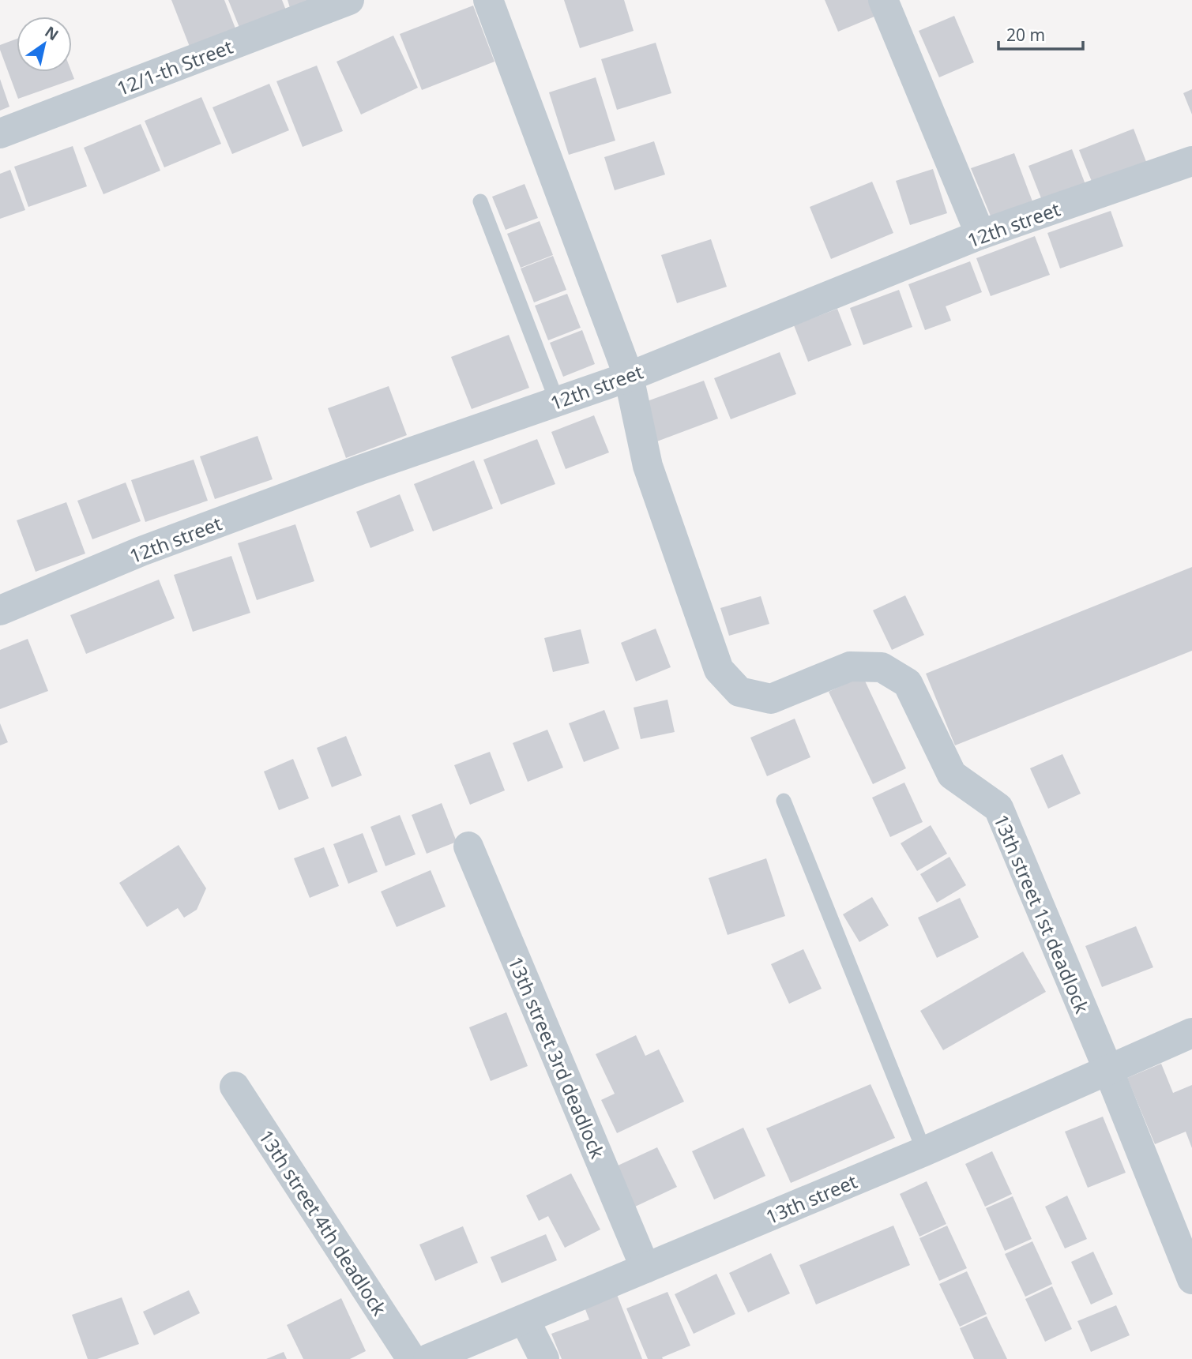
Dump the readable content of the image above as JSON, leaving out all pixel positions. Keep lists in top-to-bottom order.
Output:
{
  "streets": {
    "street": [
      "12/1-th Street",
      "12th street",
      "13th street 1st deadlock",
      "13th street 3rd deadlock",
      "13th street",
      "13th street 4th deadlock"
    ]
  },
  "crossings": [
    ["12th street", "13th street 1st deadlock"],
    ["13th street 1st deadlock", "13th street"],
    ["13th street 3rd deadlock", "13th street"]
  ],
  "scale_bar": "20 m",
  "north": "top right"
}
